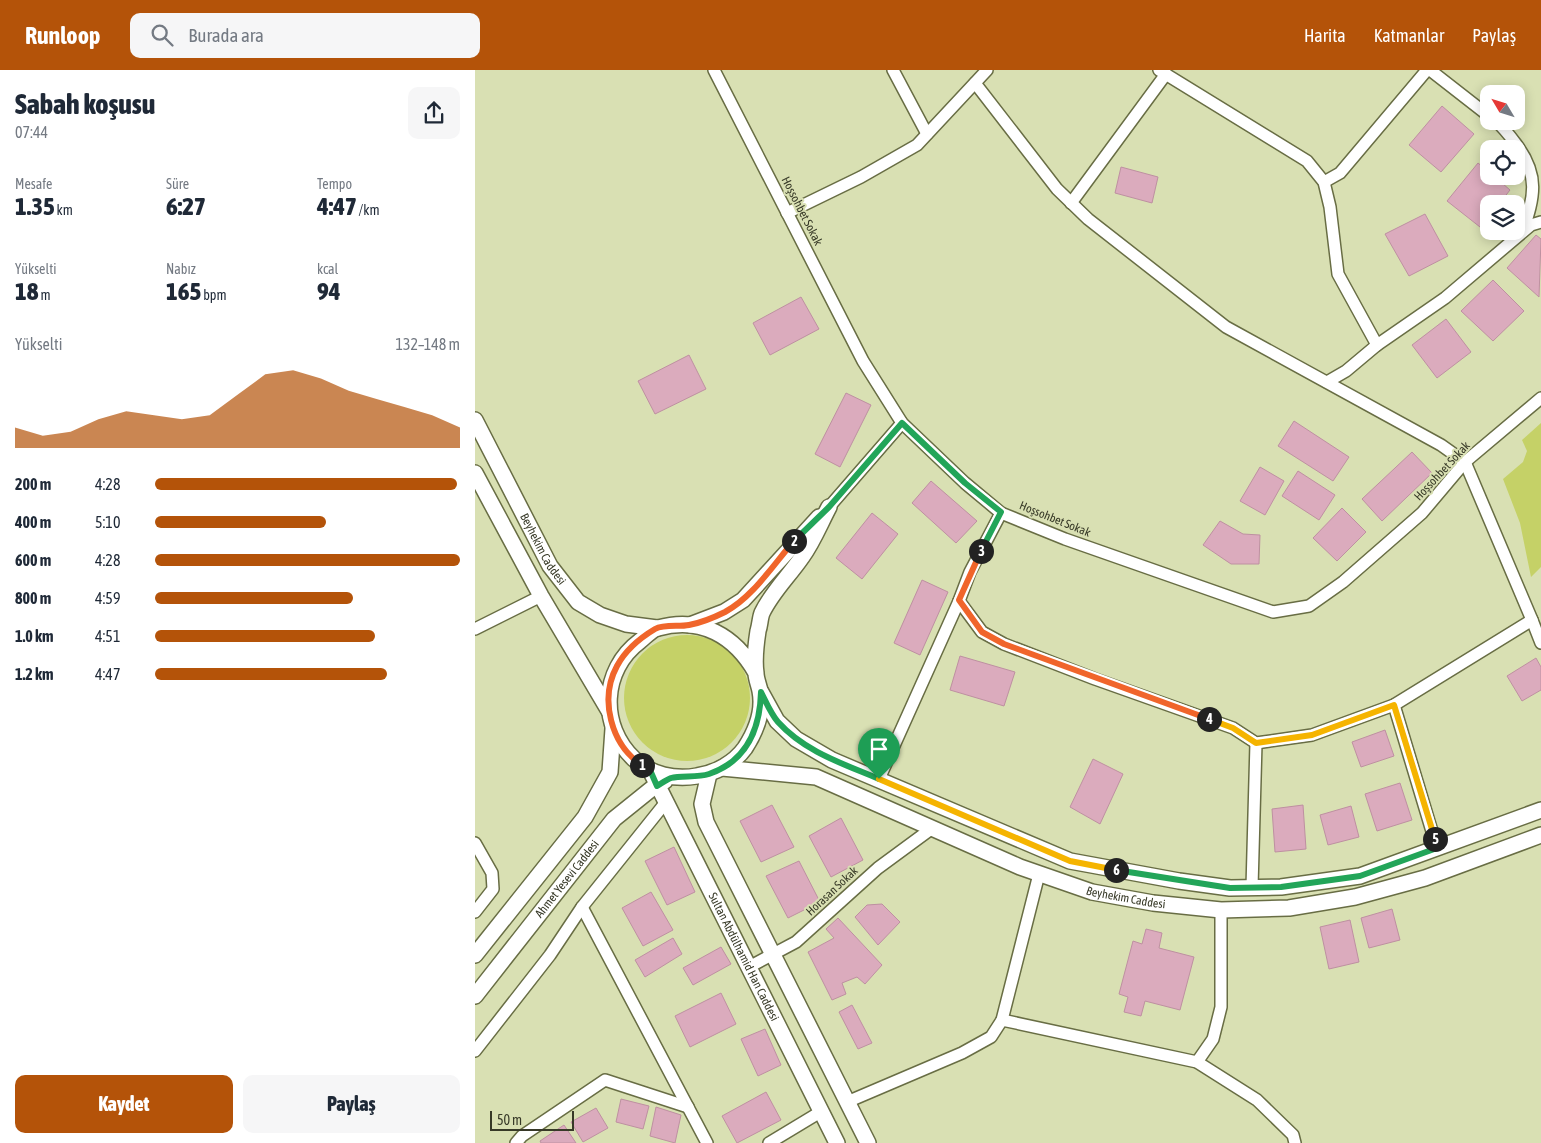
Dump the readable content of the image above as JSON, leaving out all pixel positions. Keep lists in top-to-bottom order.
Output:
{
  "streets": {
    "main road": ["Beyhekim Caddesi", "Ahmet Yesevi Caddesi", "Sultan Abdülhamid Han Caddesi"],
    "street": ["Hoşsohbet Sokak", "Horasan Sokak"]
  },
  "crossings": [
    ["Beyhekim Caddesi", "Ahmet Yesevi Caddesi"],
    ["Beyhekim Caddesi", "Horasan Sokak"],
    ["Beyhekim Caddesi", "Sultan Abdülhamid Han Caddesi"],
    ["Ahmet Yesevi Caddesi", "Sultan Abdülhamid Han Caddesi"],
    ["Horasan Sokak", "Sultan Abdülhamid Han Caddesi"]
  ],
  "scale_bar": "50 m",
  "north": "top left",
  "page": {
    "header": "Runloop",
    "search": "Burada ara",
    "nav": ["Harita", "Katmanlar", "Paylaş"],
    "heading": ["Sabah koşusu", "07:44"],
    "stats": [
      ["Mesafe", "1.35 km"],
      ["Süre", "6:27"],
      ["Tempo", "4:47 /km"],
      ["Yükselti", "18 m"],
      ["Nabız", "165 bpm"],
      ["kcal", "94"]
    ],
    "chart": ["Yükselti", "132–148 m"],
    "list": [
      {
        "name": "200 m",
        "note": "4:28"
      },
      {
        "name": "400 m",
        "note": "5:10"
      },
      {
        "name": "600 m",
        "note": "4:28"
      },
      {
        "name": "800 m",
        "note": "4:59"
      },
      {
        "name": "1.0 km",
        "note": "4:51"
      },
      {
        "name": "1.2 km",
        "note": "4:47"
      }
    ],
    "pins": [
      "2",
      "3",
      "4",
      "1",
      "5",
      "6"
    ],
    "buttons": ["Kaydet", "Paylaş"],
    "scale": "50 m"
  }
}
